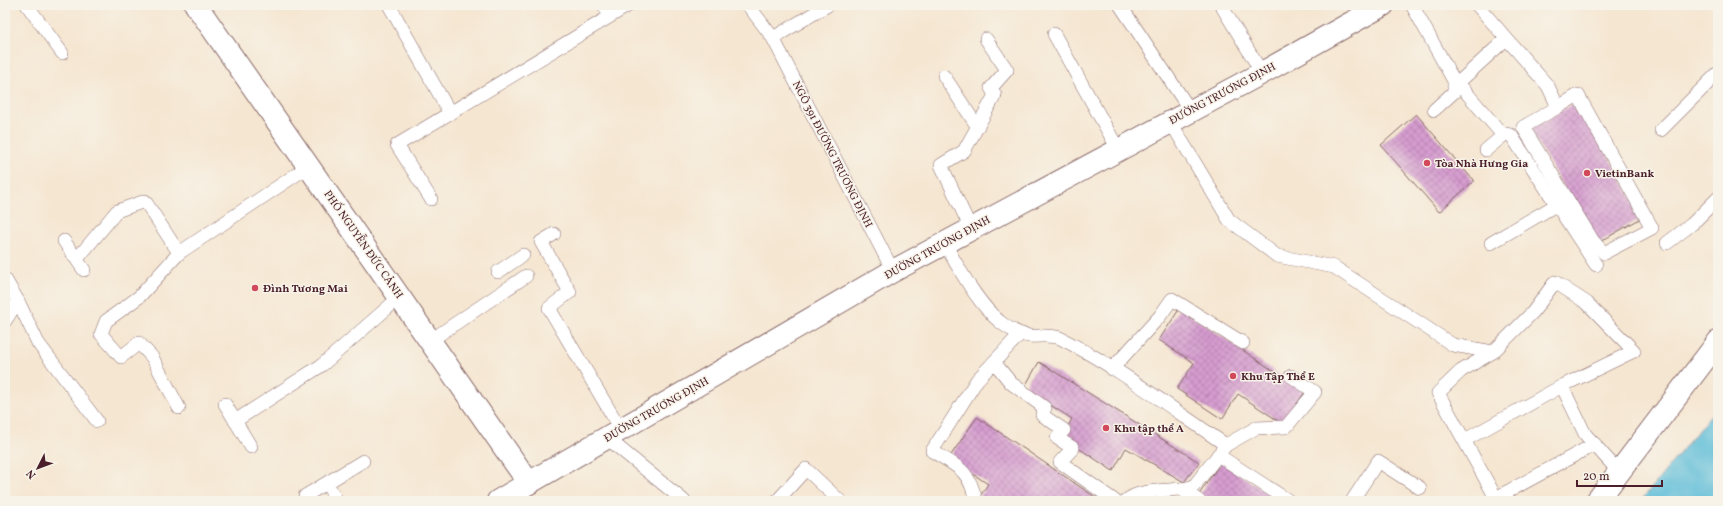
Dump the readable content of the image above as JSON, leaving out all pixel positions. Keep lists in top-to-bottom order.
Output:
{
  "streets": {
    "main road": ["ĐƯỜNG TRƯƠNG ĐỊNH", "PHỐ NGUYỄN ĐỨC CẢNH"],
    "lane": ["NGÕ 391 ĐƯỜNG TRƯƠNG ĐỊNH"]
  },
  "crossings": [
    ["ĐƯỜNG TRƯƠNG ĐỊNH", "NGÕ 391 ĐƯỜNG TRƯƠNG ĐỊNH"],
    ["ĐƯỜNG TRƯƠNG ĐỊNH", "PHỐ NGUYỄN ĐỨC CẢNH"]
  ],
  "places": [
    "Tòa Nhà Hưng Gia",
    "VietinBank",
    "Đình Tương Mai",
    "Khu Tập Thể E",
    "Khu tập thể A"
  ],
  "scale_bar": "20 m",
  "north": "bottom left"
}
